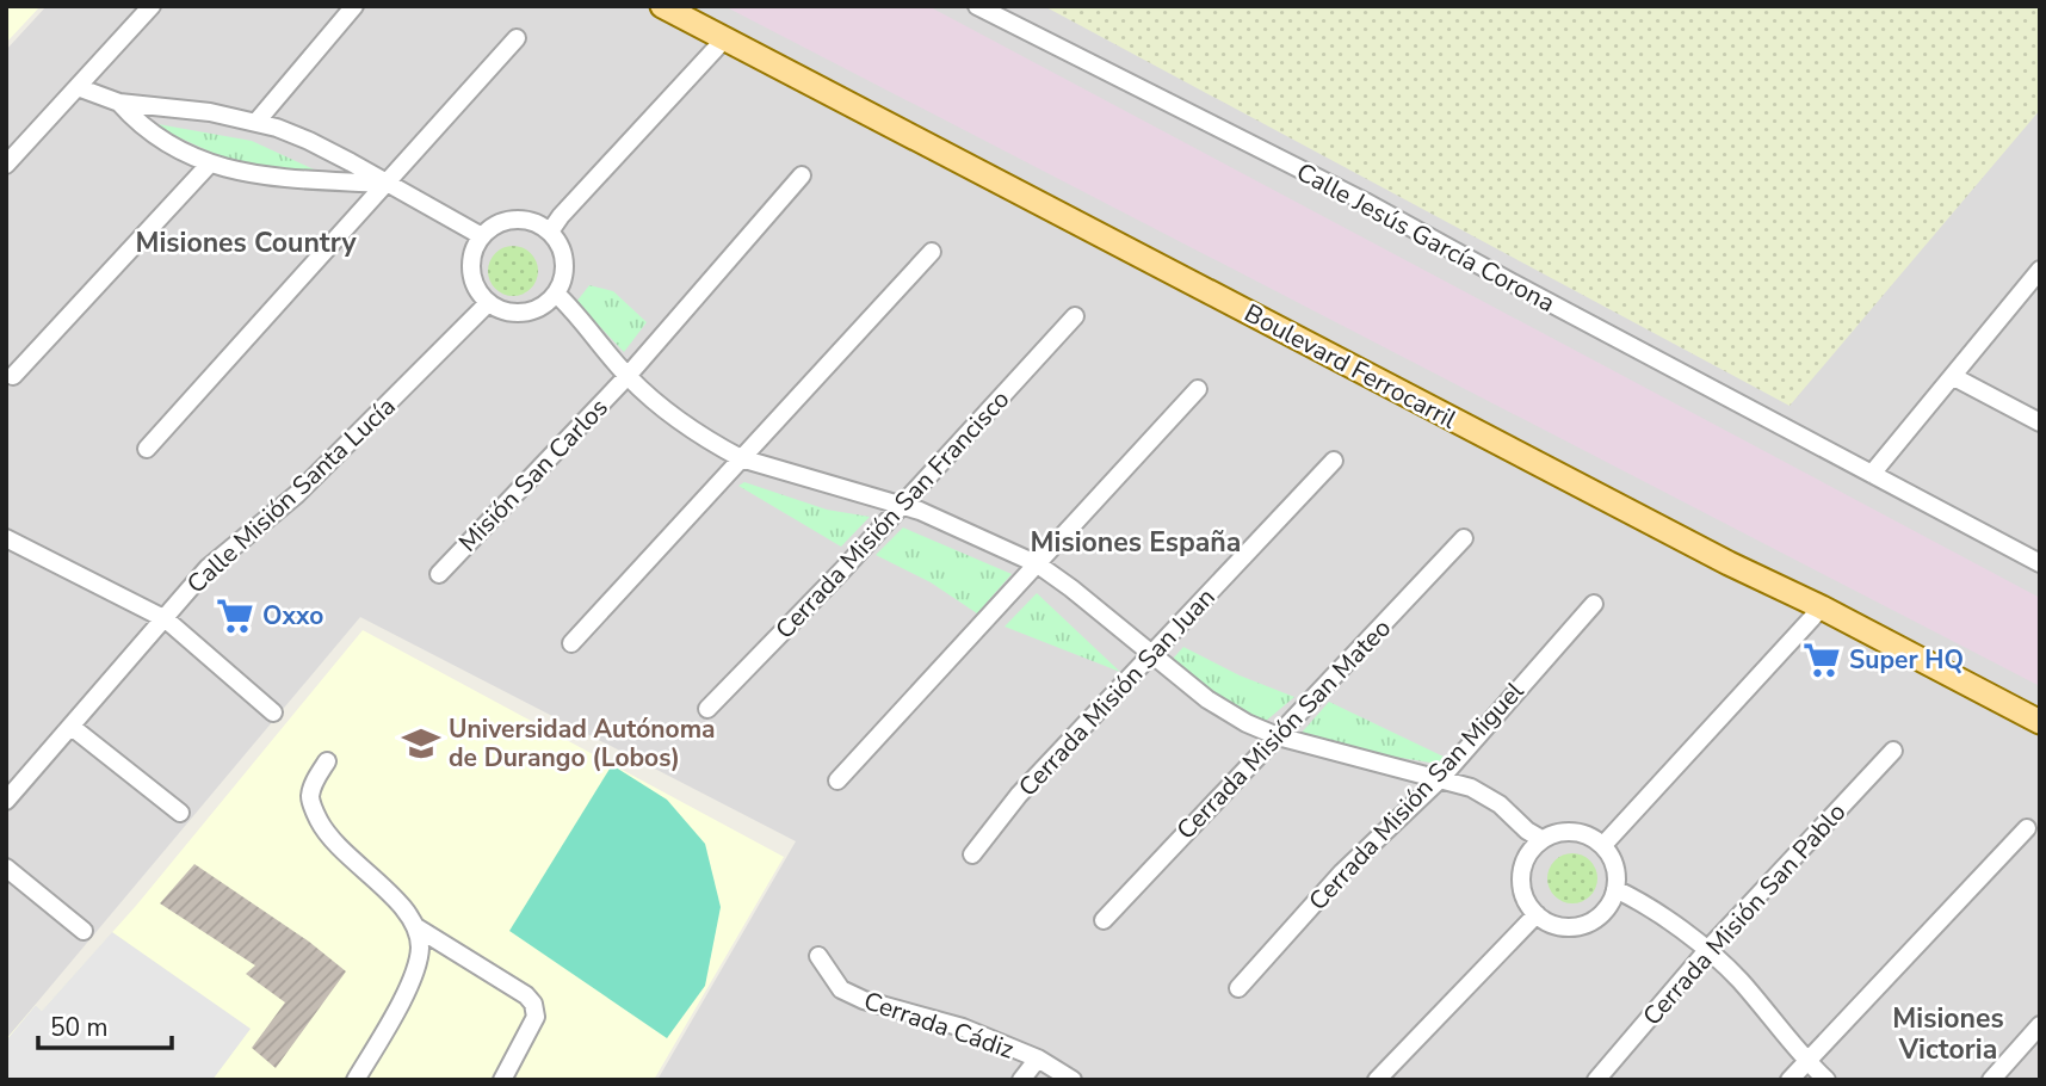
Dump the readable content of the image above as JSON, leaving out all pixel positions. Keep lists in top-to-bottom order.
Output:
{
  "streets": {
    "main road": ["Boulevard Ferrocarril"],
    "street": [
      "Calle Jesús García Corona",
      "Misión San Carlos",
      "Calle Misión Santa Lucía",
      "Cerrada Misión San Francisco",
      "Cerrada Misión San Juan",
      "Cerrada Misión San Mateo",
      "Cerrada Misión San Miguel",
      "Cerrada Misión San Pablo",
      "Cerrada Cádiz"
    ]
  },
  "districts": ["Misiones Country", "Misiones España", "Misiones Victoria"],
  "places": {
    "supermarket": ["Oxxo", "Super HQ"],
    "school or university": ["Universidad Autónoma de Durango (Lobos)"]
  },
  "scale_bar": "50 m"
}
